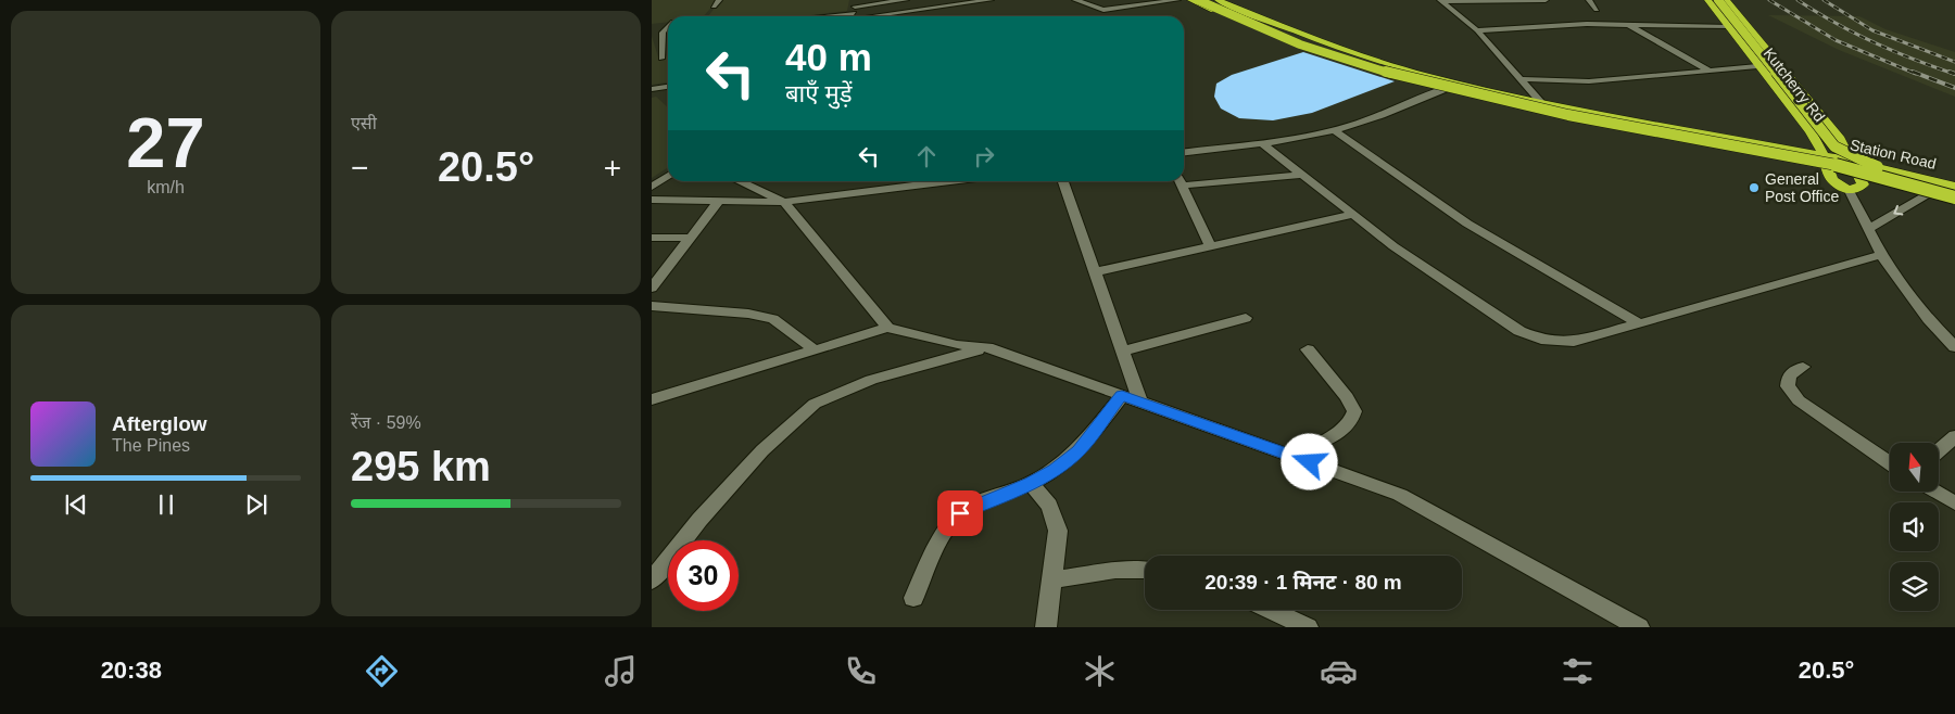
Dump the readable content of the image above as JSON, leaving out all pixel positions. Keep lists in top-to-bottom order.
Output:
{
  "streets": {
    "highway": ["Kutcherry Rd", "Station Road"]
  },
  "crossings": [
    ["Kutcherry Rd", "Station Road"]
  ],
  "places": ["General Post Office"],
  "north": "top",
  "page": {
    "tile": [
      ["27", "km/h"],
      "एसी",
      ["रेंज · 59%", "295 km"]
    ],
    "turn": ["40 m", "बाएँ मुड़ें"],
    "heat": ["−", "20.5°", "+"],
    "song": ["Afterglow", "The Pines"],
    "limit": "30",
    "trip": "20:39 · 1 मिनट · 80 m",
    "tabs": ["20:38", "20.5°"]
  }
}
